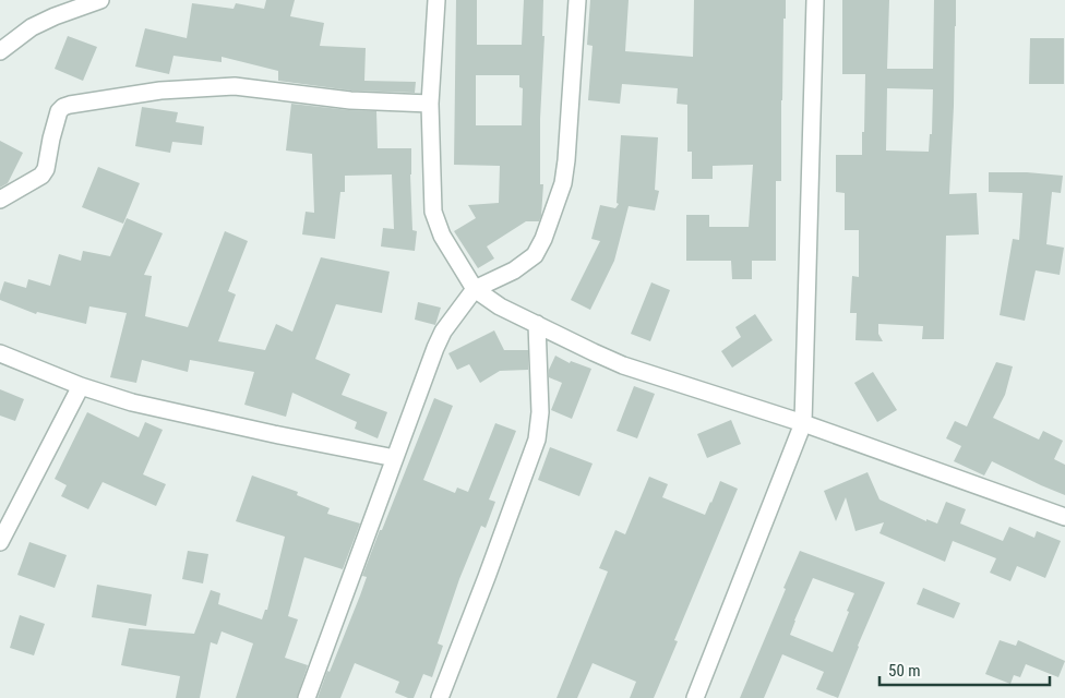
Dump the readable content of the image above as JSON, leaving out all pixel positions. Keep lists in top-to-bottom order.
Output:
{
  "scale_bar": "50 m"
}
